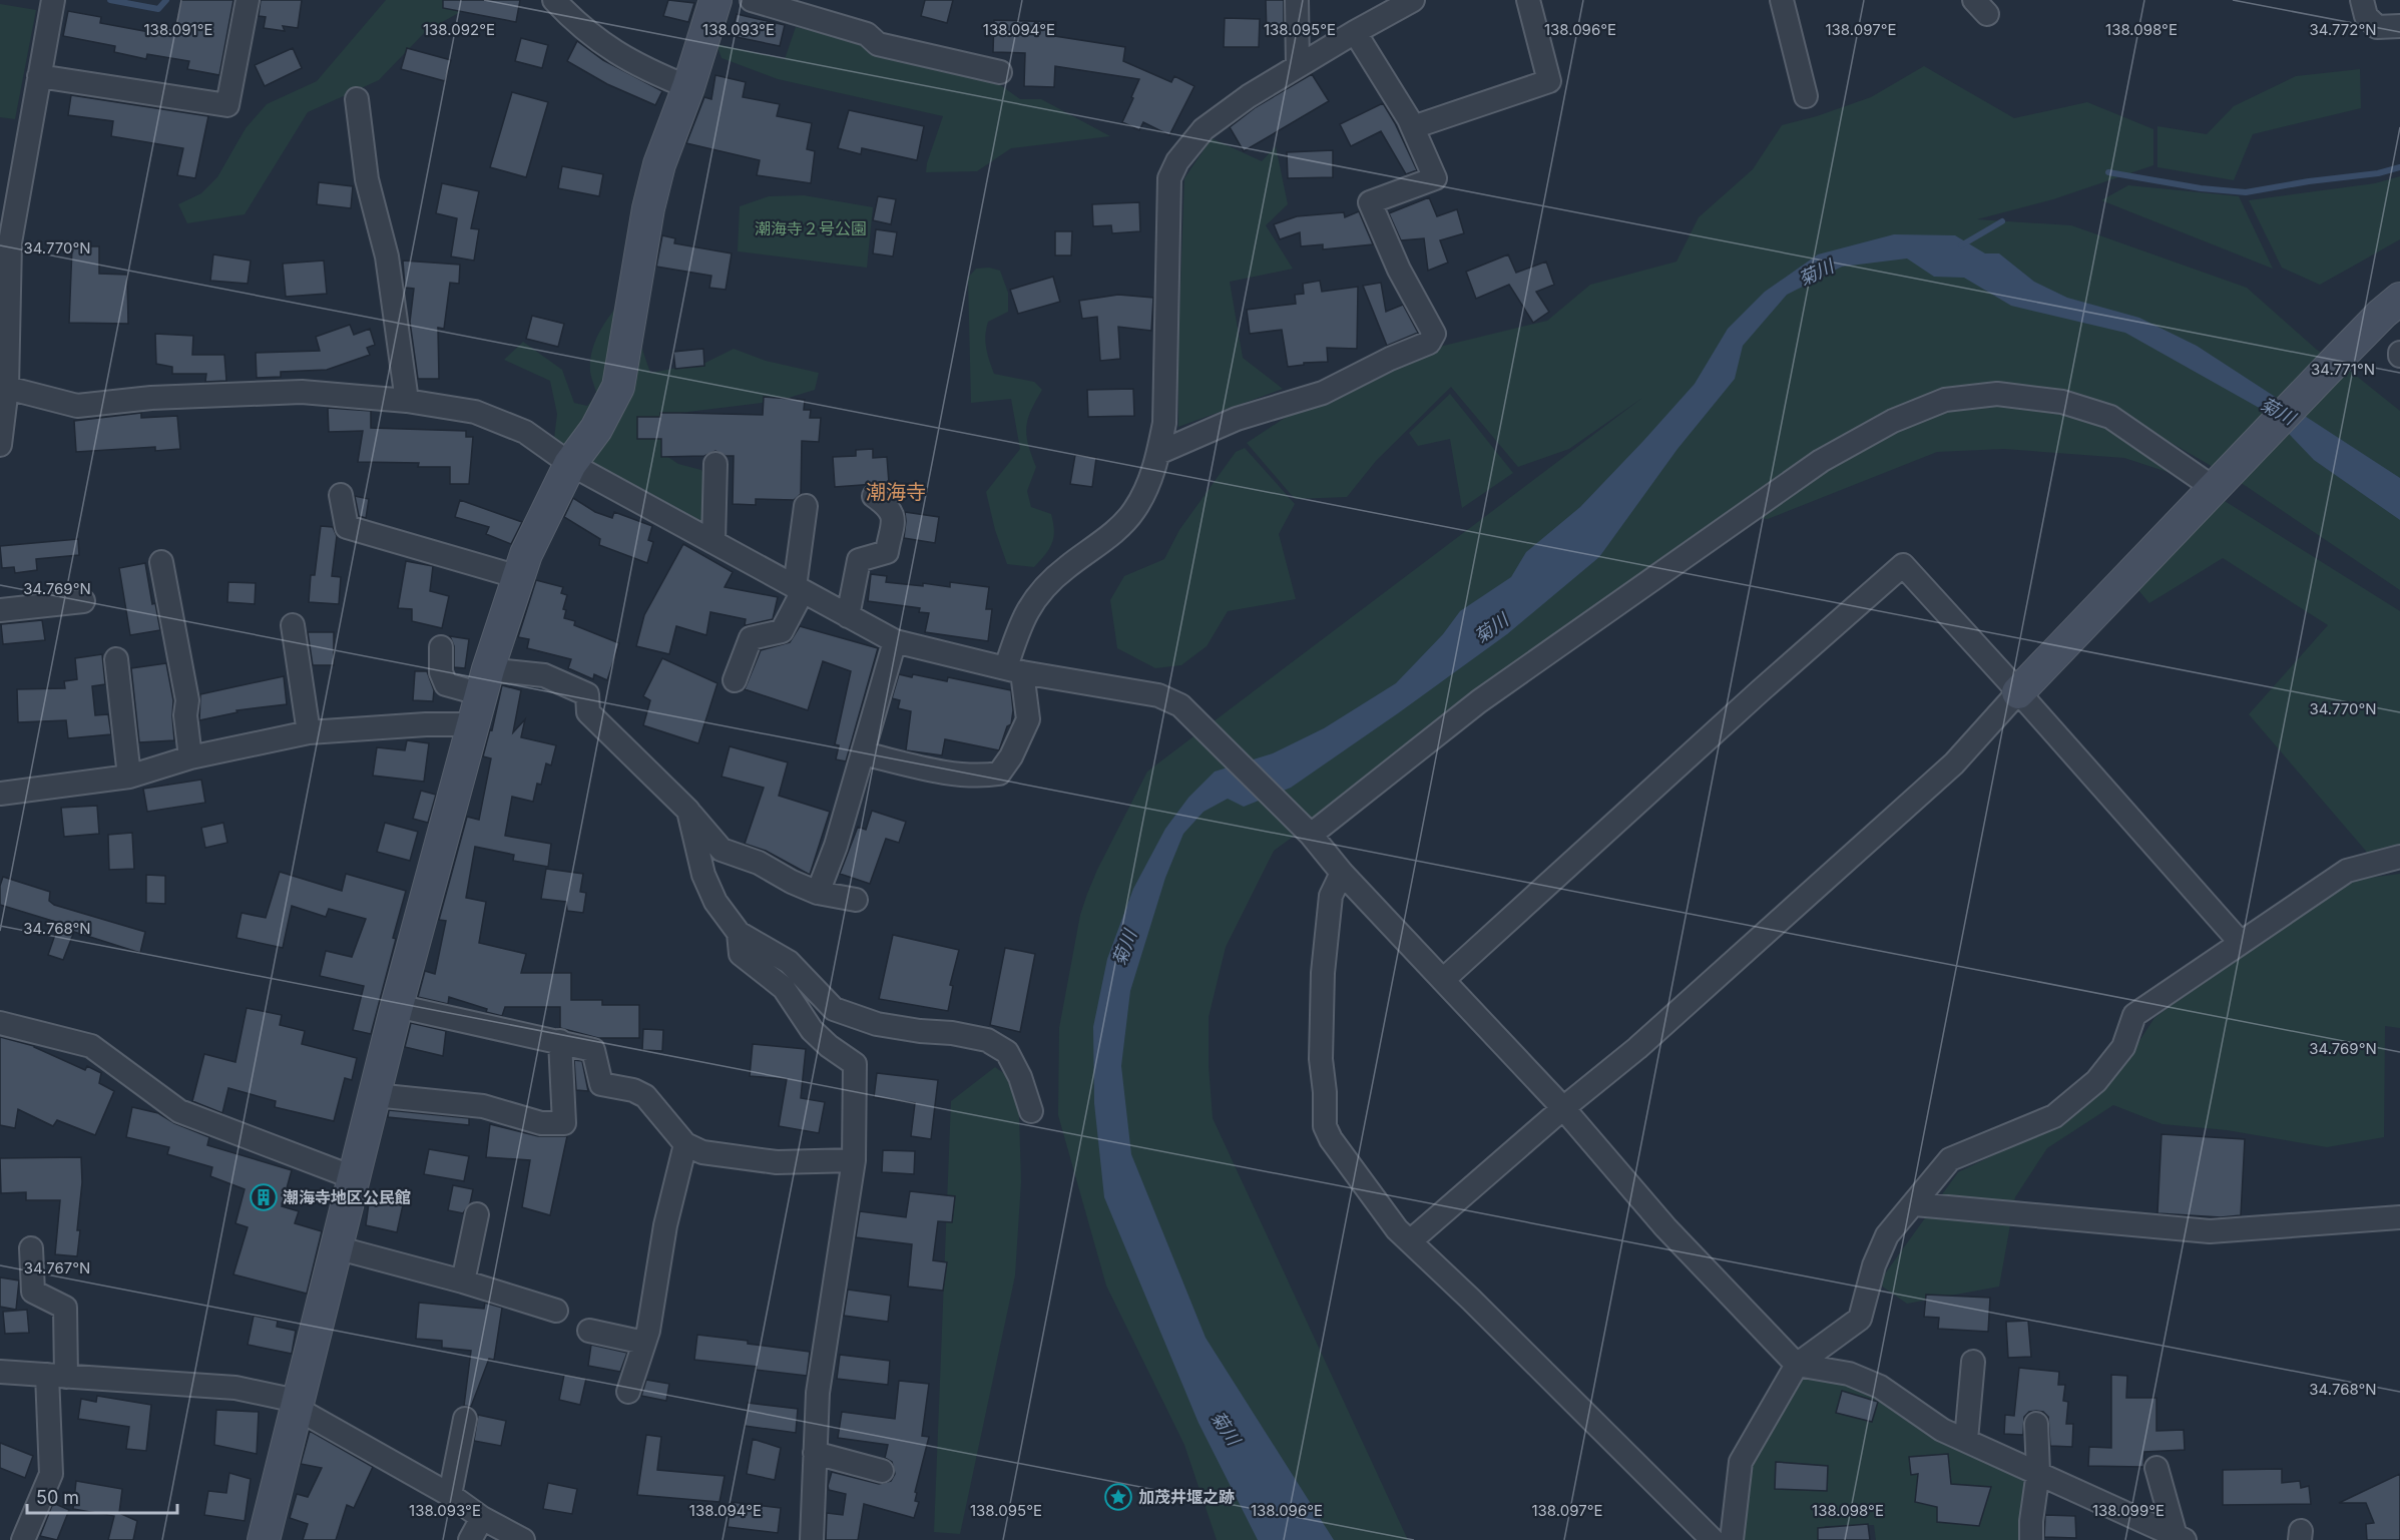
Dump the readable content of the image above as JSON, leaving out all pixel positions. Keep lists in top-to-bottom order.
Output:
{
  "districts": ["潮海寺"],
  "water": ["菊川"],
  "parks": ["潮海寺２号公園"],
  "places": {
    "building": ["潮海寺地区公民館"],
    "place": ["加茂井堰之跡"]
  },
  "scale_bar": "50 m",
  "coordinates": [
    "34.772°N",
    "138.091°E",
    "138.092°E",
    "138.093°E",
    "138.094°E",
    "138.095°E",
    "138.096°E",
    "138.097°E",
    "138.098°E",
    "34.770°N",
    "34.771°N",
    "34.769°N",
    "34.768°N",
    "34.767°N",
    "138.099°E"
  ]
}
